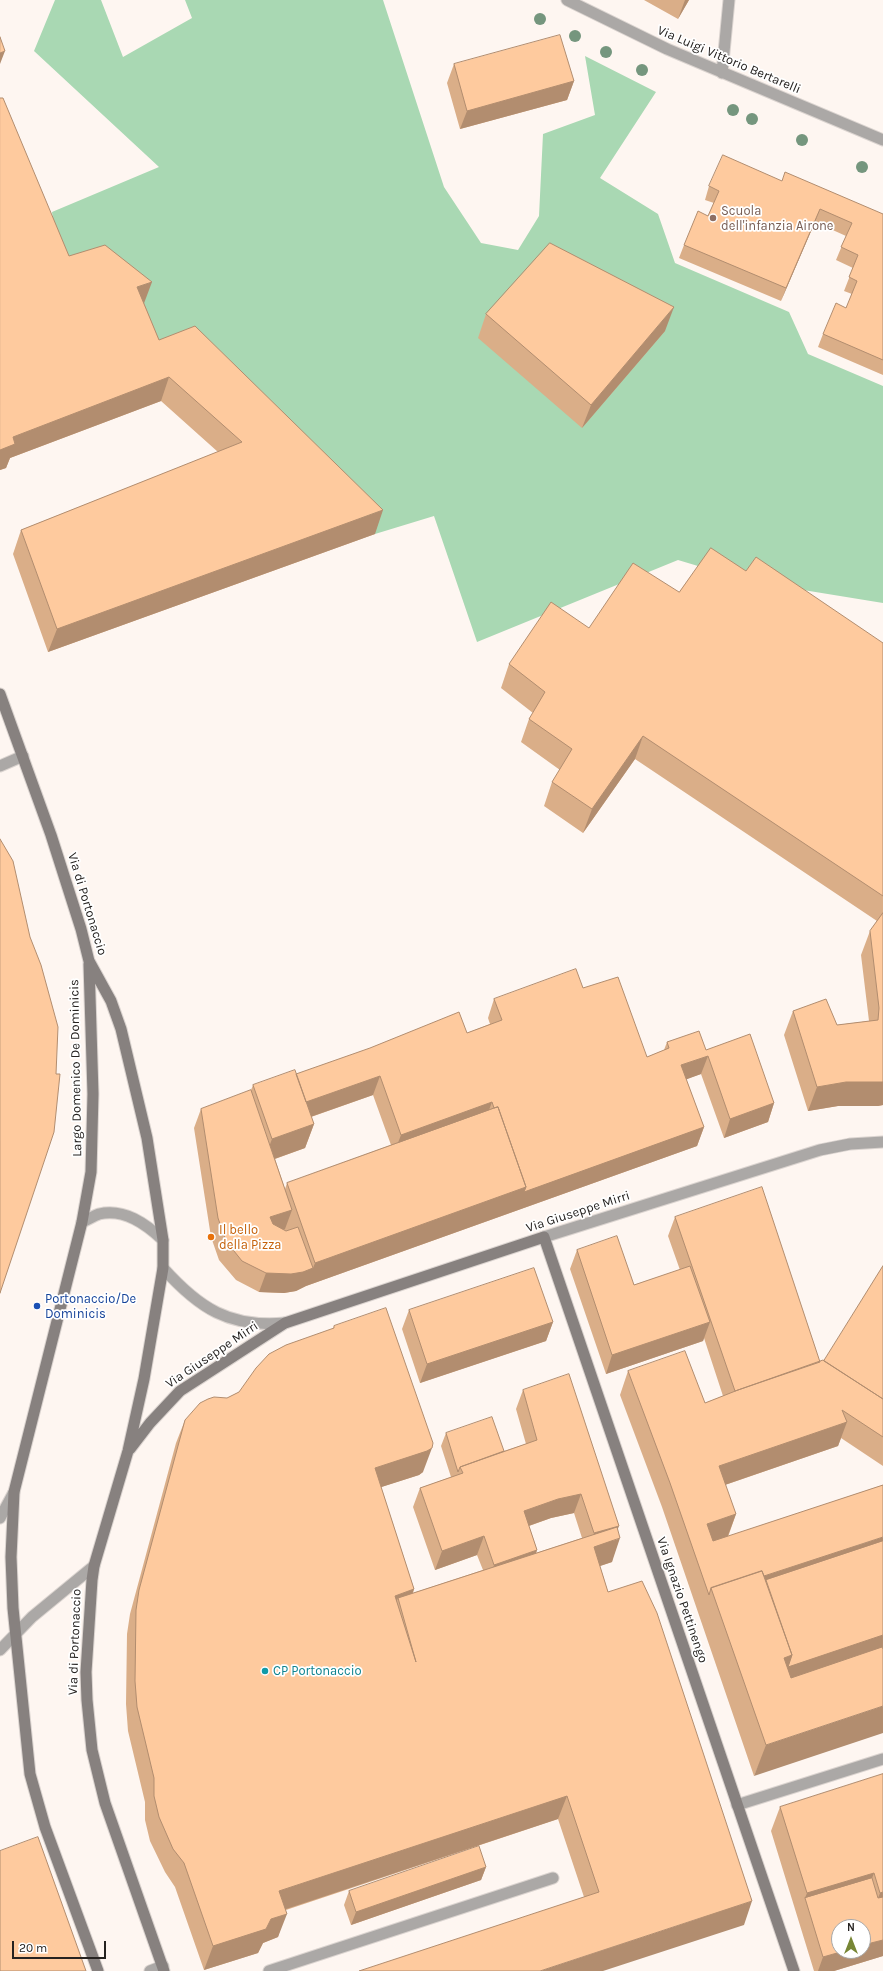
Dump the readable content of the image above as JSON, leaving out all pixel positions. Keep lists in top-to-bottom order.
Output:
{
  "streets": {
    "main road": [
      "Via di Portonaccio",
      "Largo Domenico De Dominicis",
      "Via Giuseppe Mirri",
      "Via Ignazio Pettinengo"
    ],
    "street": ["Via Luigi Vittorio Bertarelli"]
  },
  "crossings": [
    ["Via di Portonaccio", "Largo Domenico De Dominicis"],
    ["Via di Portonaccio", "Via Giuseppe Mirri"],
    ["Via Giuseppe Mirri", "Via Ignazio Pettinengo"]
  ],
  "places": [
    "Scuola dell'infanzia Airone",
    "Il bello della Pizza",
    "Portonaccio/De Dominicis",
    "CP Portonaccio"
  ],
  "scale_bar": "20 m",
  "north": "top"
}
